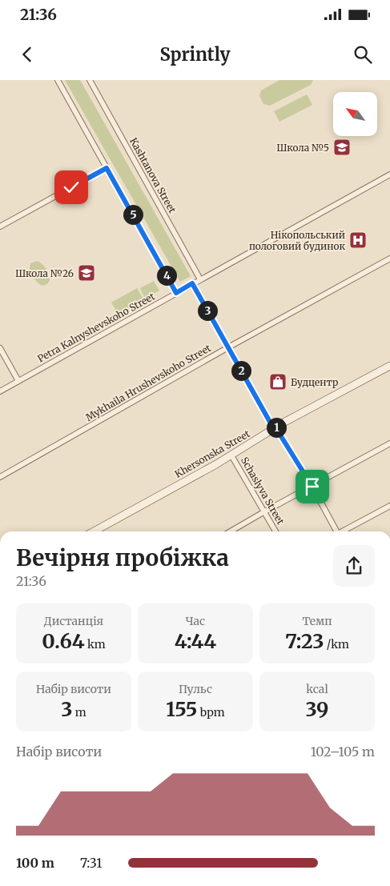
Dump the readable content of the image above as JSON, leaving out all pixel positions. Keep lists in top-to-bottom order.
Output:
{
  "streets": {
    "main road": ["Khersonska Street"],
    "street": [
      "Kashtanova Street",
      "Petra Kalnyshevskoho Street",
      "Mykhaila Hrushevskoho Street",
      "Schaslyva Street"
    ]
  },
  "crossings": [
    ["Kashtanova Street", "Petra Kalnyshevskoho Street"],
    ["Khersonska Street", "Schaslyva Street"]
  ],
  "places": {
    "school or university": ["Школа №5", "Школа №26"],
    "hospital": ["Нікопольський пологовий будинок"],
    "shop": ["Будцентр"]
  },
  "north": "top left",
  "page": {
    "status": "21:36",
    "header": "Sprintly",
    "pins": [
      "5",
      "4",
      "3",
      "2",
      "1"
    ],
    "heading": ["Вечірня пробіжка", "21:36"],
    "stats": [
      ["Дистанція", "0.64 km"],
      ["Час", "4:44"],
      ["Темп", "7:23 /km"],
      ["Набір висоти", "3 m"],
      ["Пульс", "155 bpm"],
      ["kcal", "39"]
    ],
    "chart": ["Набір висоти", "102–105 m"],
    "list": [
      {
        "name": "100 m",
        "note": "7:31"
      }
    ]
  }
}
